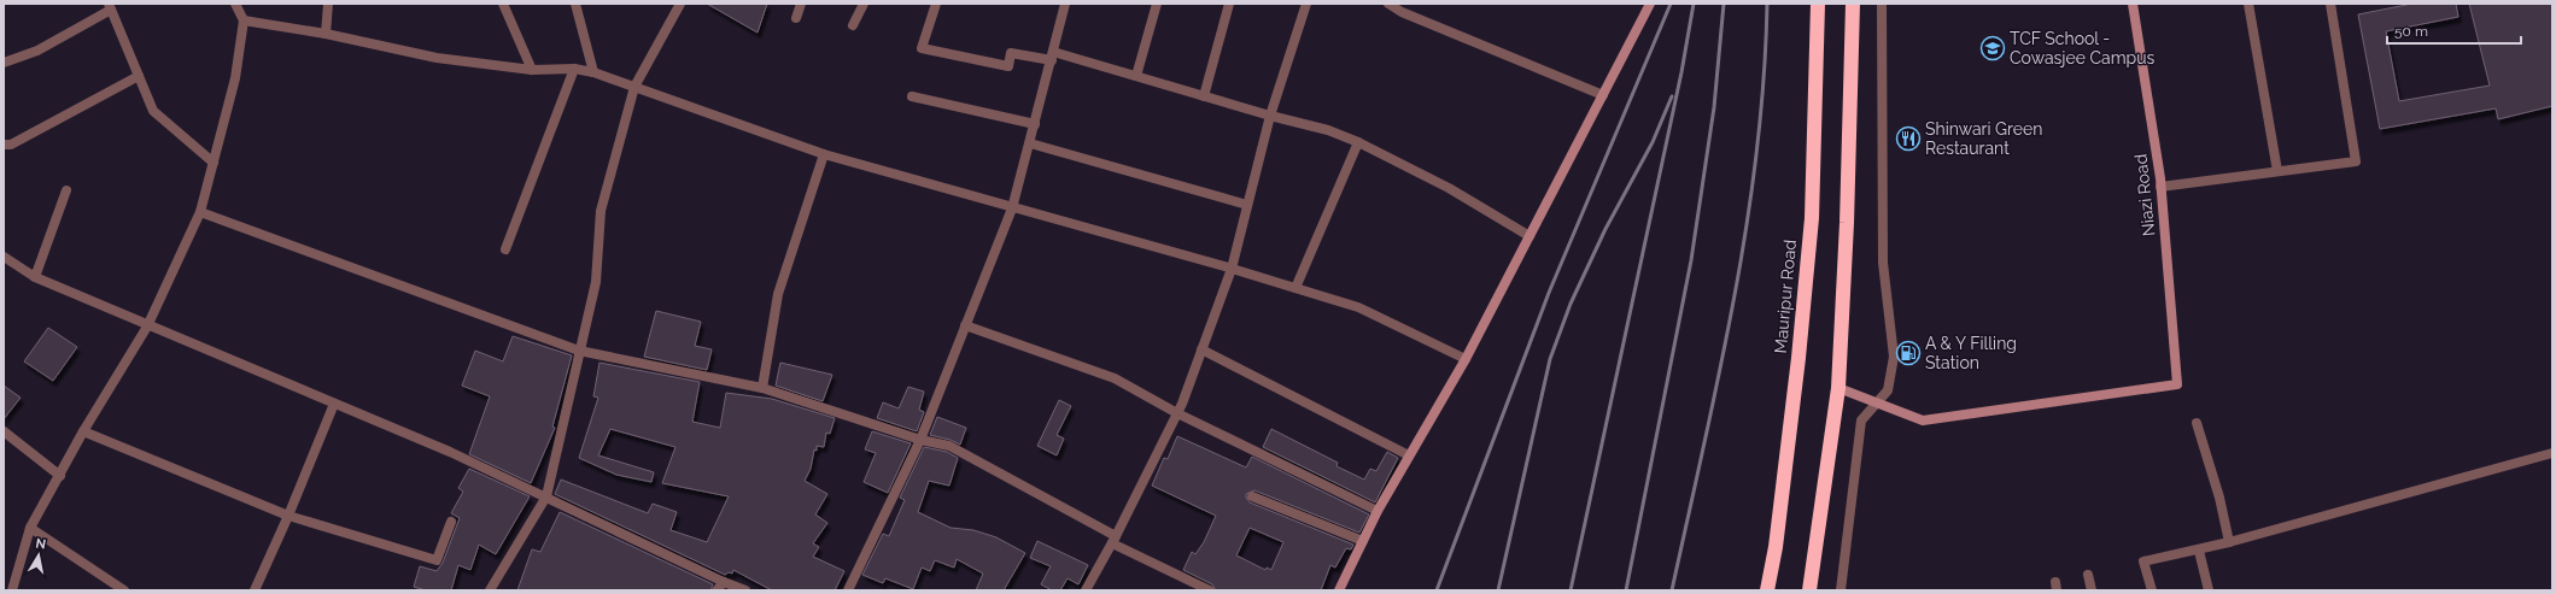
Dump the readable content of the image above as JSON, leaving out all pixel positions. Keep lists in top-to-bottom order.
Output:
{
  "streets": {
    "highway": ["Mauripur Road"],
    "street": ["Niazi Road"]
  },
  "places": {
    "school or university": ["TCF School - Cowasjee Campus"],
    "restaurant": ["Shinwari Green Restaurant"],
    "fuel station": ["A & Y Filling Station"]
  },
  "scale_bar": "50 m",
  "north": "top"
}
